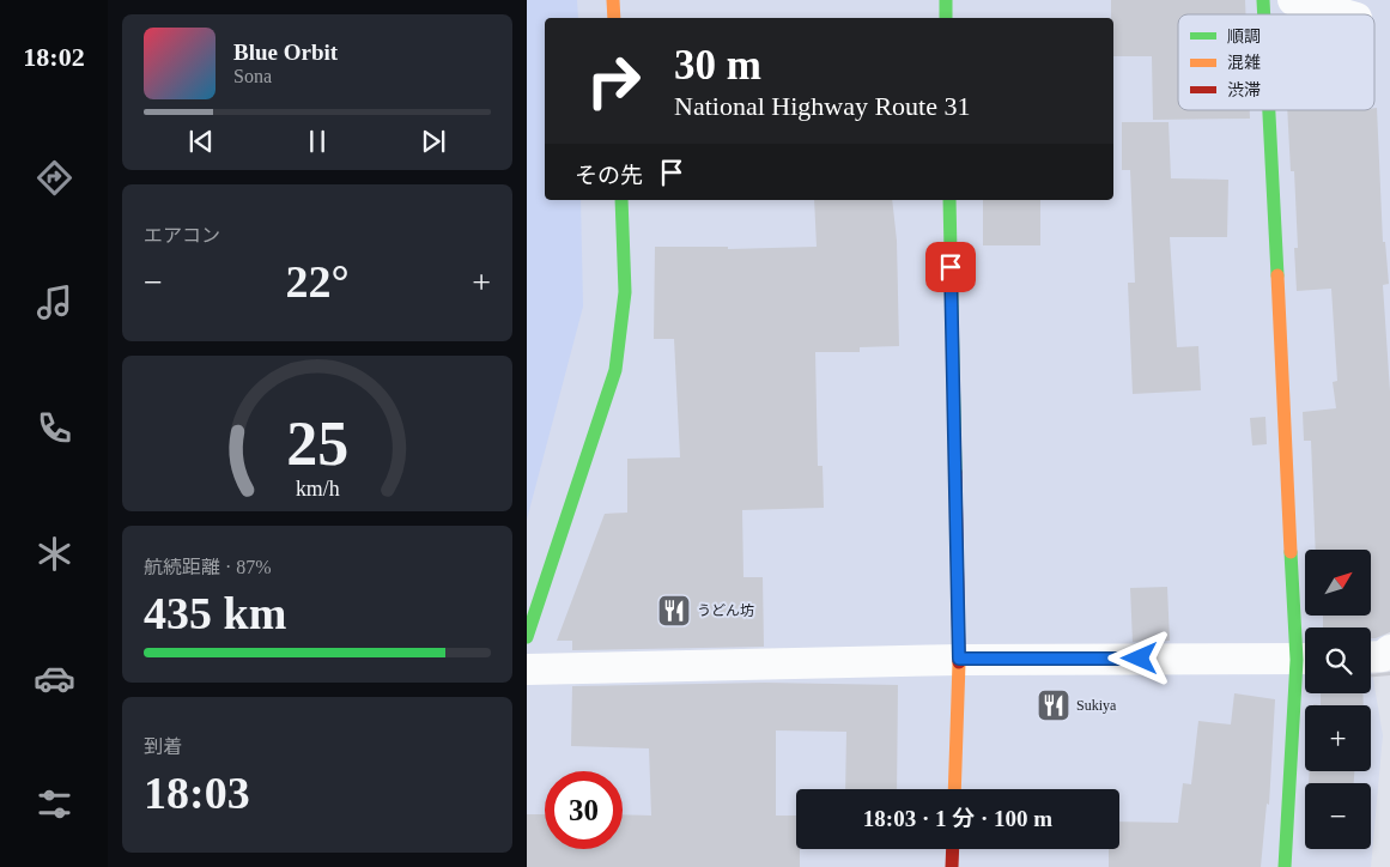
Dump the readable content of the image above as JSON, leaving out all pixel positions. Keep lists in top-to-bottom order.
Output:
{
  "places": {
    "restaurant": ["うどん坊", "Sukiya"]
  },
  "legend": ["順調", "混雑", "渋滞"],
  "north": "top right",
  "page": {
    "tabs": "18:02",
    "turn": ["30 m", "National Highway Route 31"],
    "song": ["Blue Orbit", "Sona"],
    "then": "その先",
    "tile": [
      "エアコン",
      ["航続距離 · 87%", "435 km"],
      ["到着", "18:03"]
    ],
    "heat": ["−", "22°", "+"],
    "map_buttons": ["+", "−"],
    "limit": "30",
    "trip": "18:03 · 1 分 · 100 m",
    "gauge": ["25", "km/h"]
  }
}
